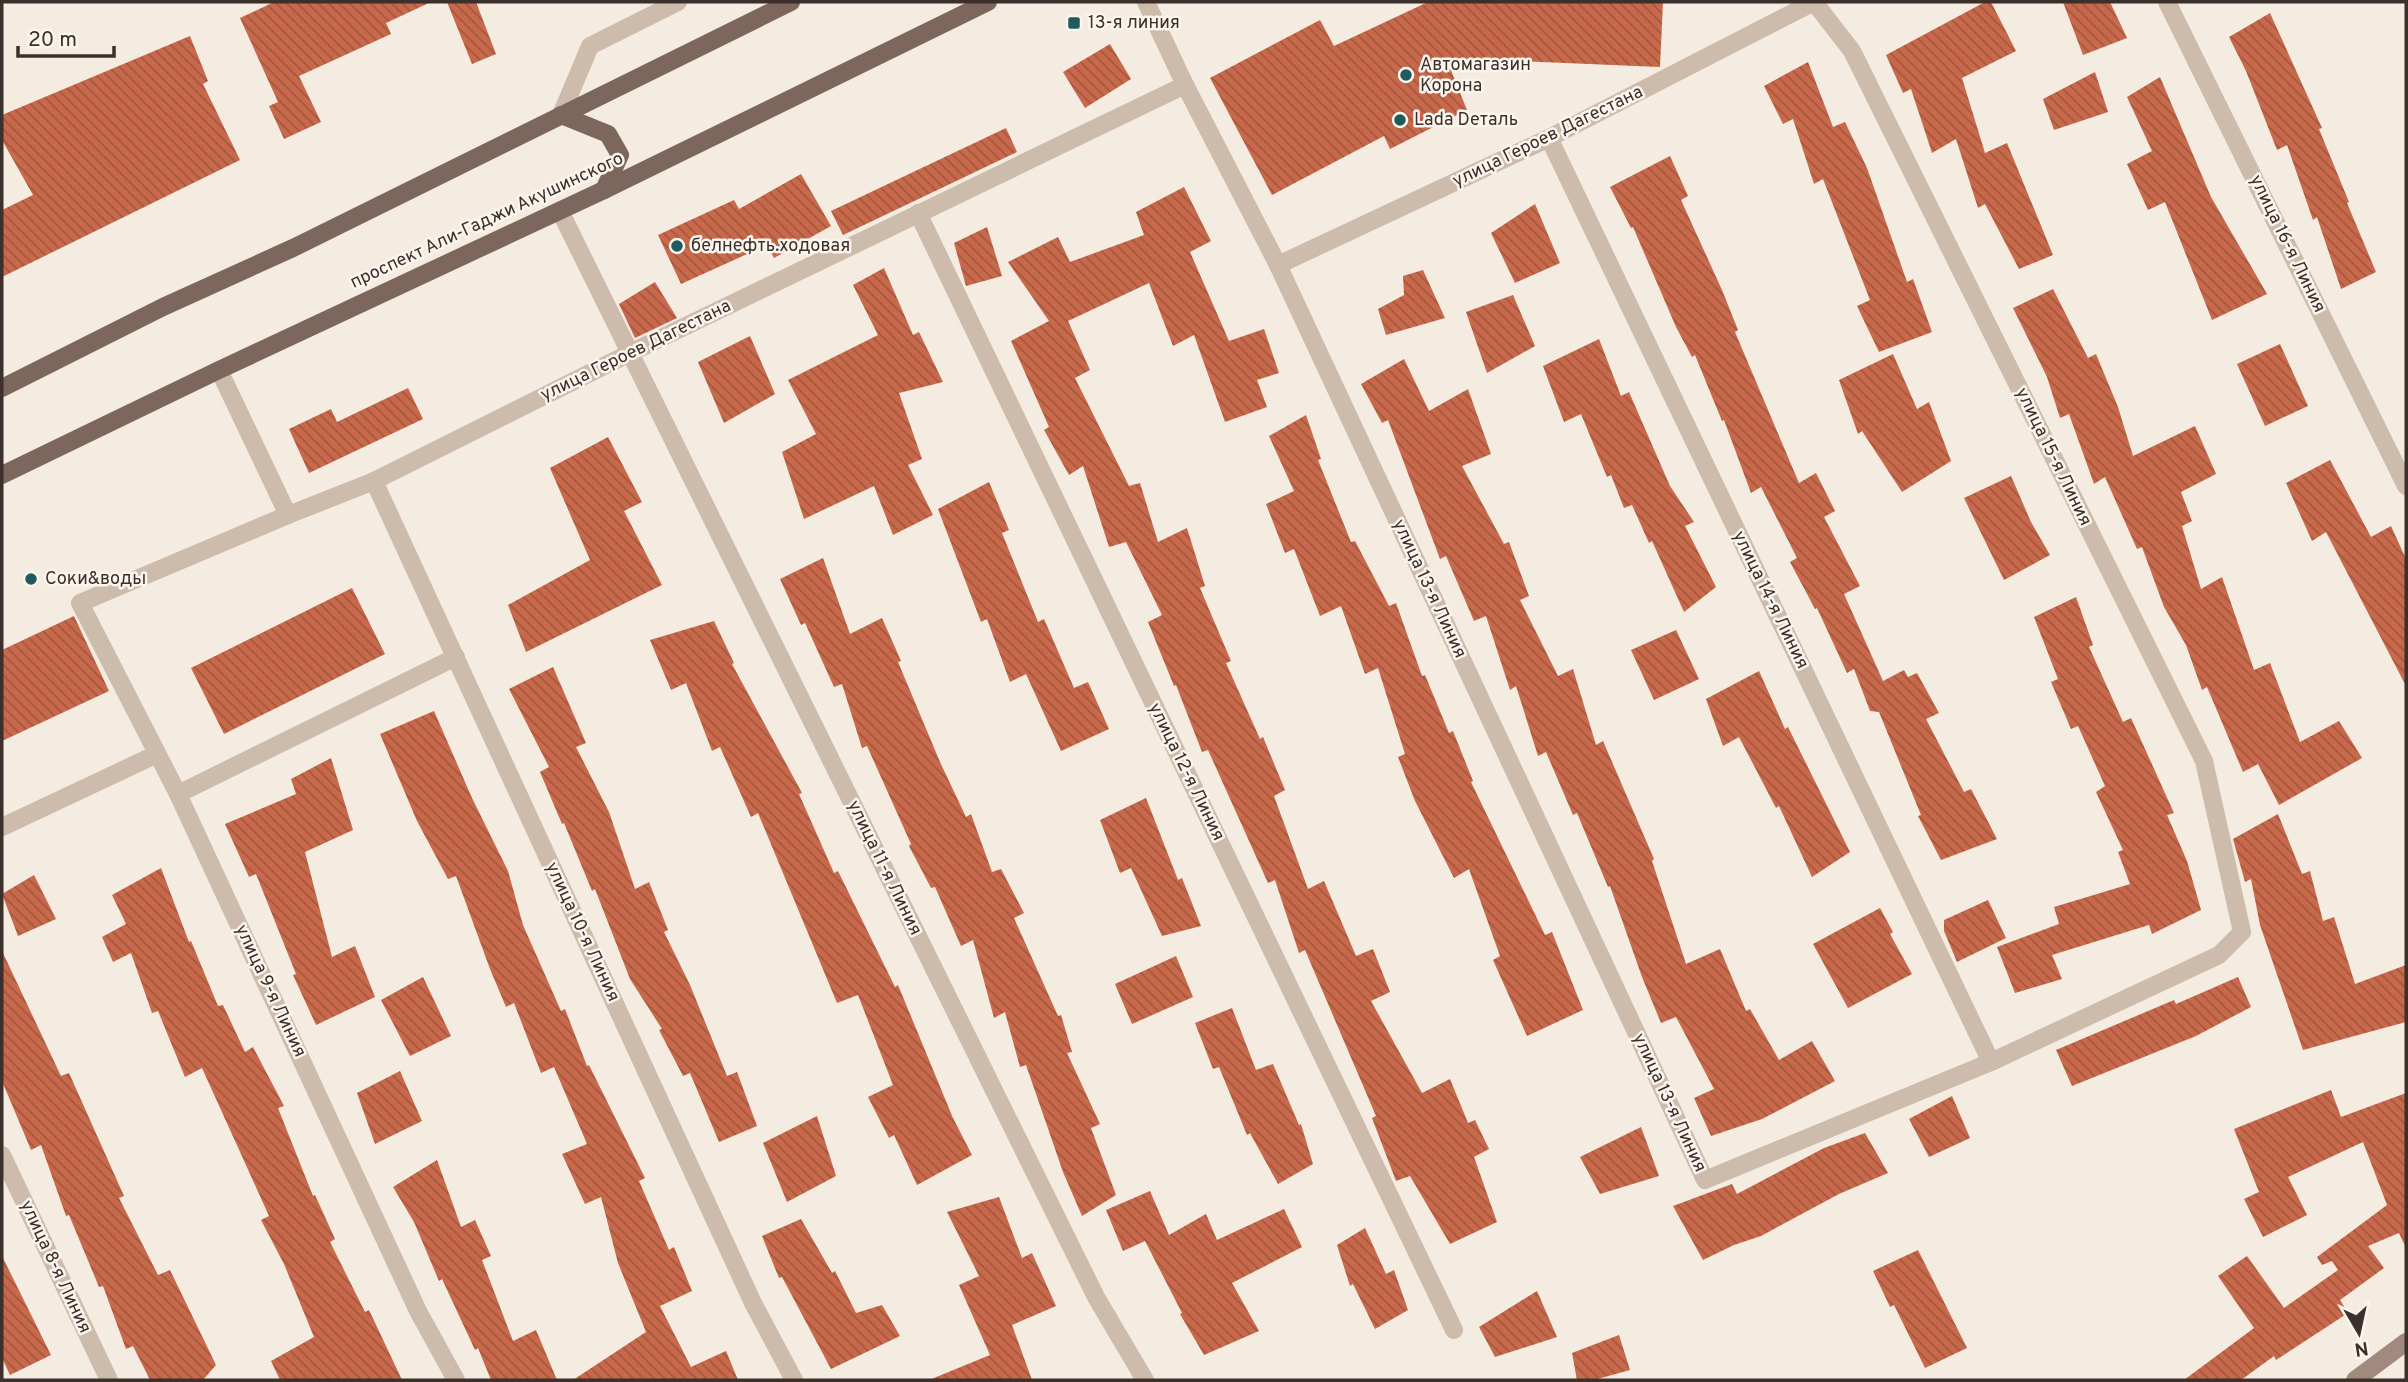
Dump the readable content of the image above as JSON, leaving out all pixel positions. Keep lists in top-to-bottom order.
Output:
{
  "streets": {
    "main road": ["проспект Али-Гаджи Акушинского"],
    "street": [
      "улица Героев Дагестана",
      "улица 16-я Линия",
      "улица 15-я Линия",
      "улица 13-я Линия",
      "улица 14-я Линия",
      "улица 12-я Линия",
      "улица 11-я Линия",
      "улица 10-я Линия",
      "улица 9-я Линия",
      "улица 8-я Линия"
    ]
  },
  "crossings": [
    ["улица Героев Дагестана", "улица 15-я Линия"],
    ["улица Героев Дагестана", "улица 13-я Линия"],
    ["улица Героев Дагестана", "улица 14-я Линия"],
    ["улица Героев Дагестана", "улица 12-я Линия"],
    ["улица Героев Дагестана", "улица 11-я Линия"],
    ["улица Героев Дагестана", "улица 10-я Линия"],
    ["улица Героев Дагестана", "улица 9-я Линия"],
    ["проспект Али-Гаджи Акушинского", "улица 11-я Линия"],
    ["улица 15-я Линия", "улица 13-я Линия"],
    ["улица 15-я Линия", "улица 14-я Линия"],
    ["улица 13-я Линия", "улица 14-я Линия"]
  ],
  "places": {
    "transit": ["13-я линия"],
    "other": [
      "Автомагазин Корона",
      "Lada Dеталь",
      "белнефть.ходовая",
      "Соки&воды"
    ]
  },
  "scale_bar": "20 m",
  "north": "bottom"
}
